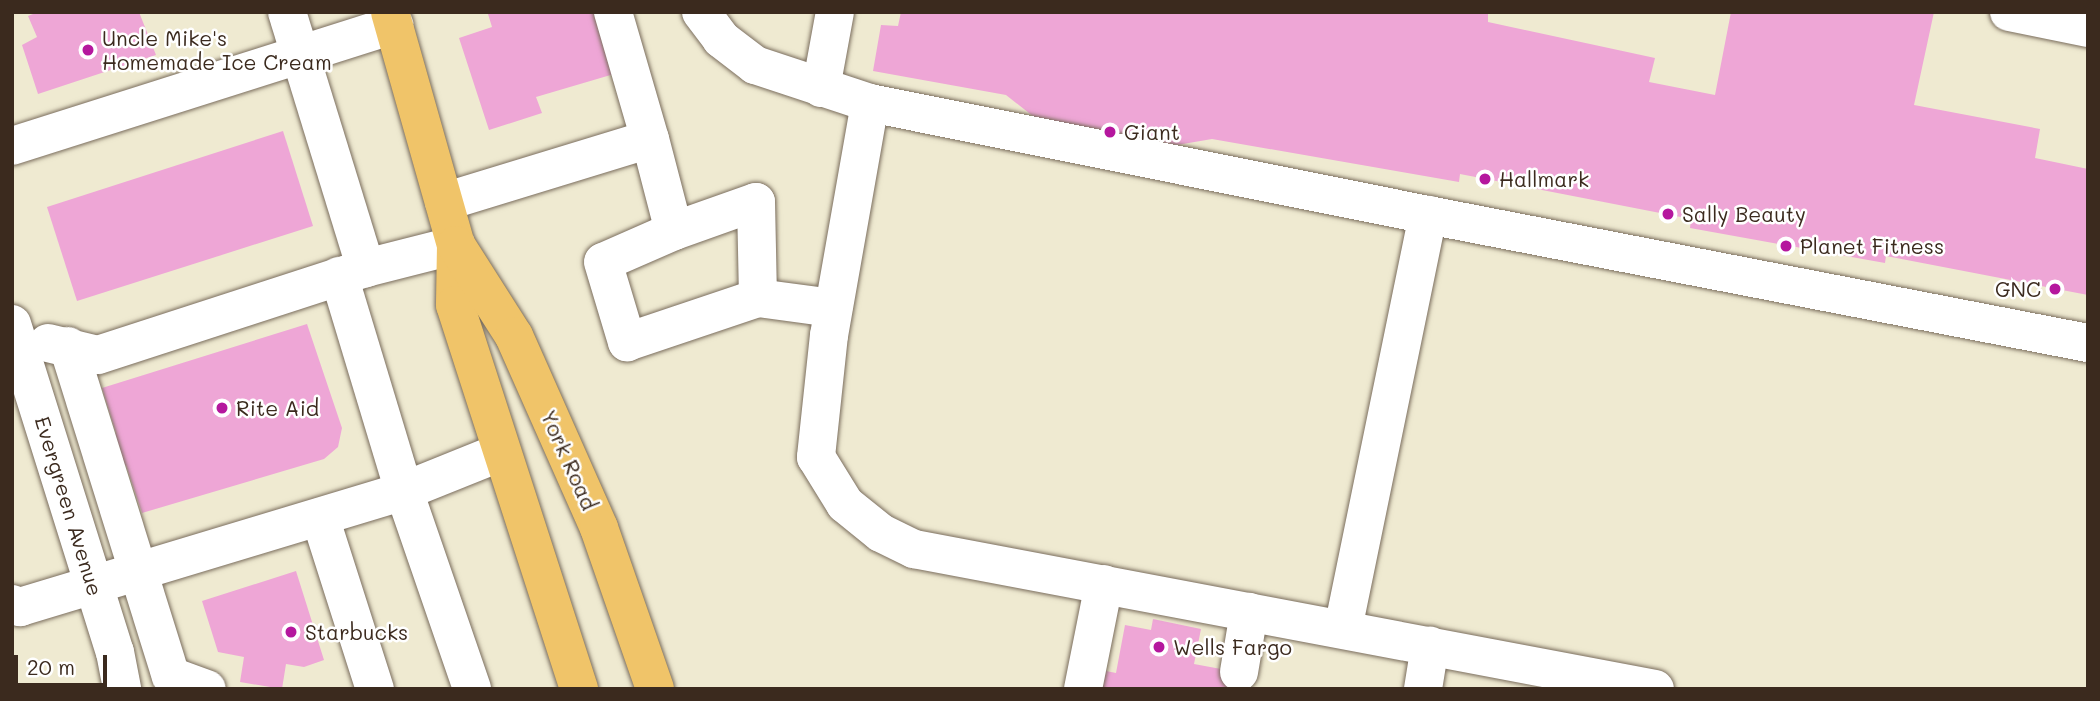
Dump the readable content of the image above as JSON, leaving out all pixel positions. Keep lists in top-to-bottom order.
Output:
{
  "streets": {
    "highway": ["York Road"],
    "street": ["Evergreen Avenue"]
  },
  "places": [
    "Uncle Mike's Homemade Ice Cream",
    "Giant",
    "Hallmark",
    "Sally Beauty",
    "Planet Fitness",
    "GNC",
    "Rite Aid",
    "Starbucks",
    "Wells Fargo"
  ],
  "scale_bar": "20 m"
}
